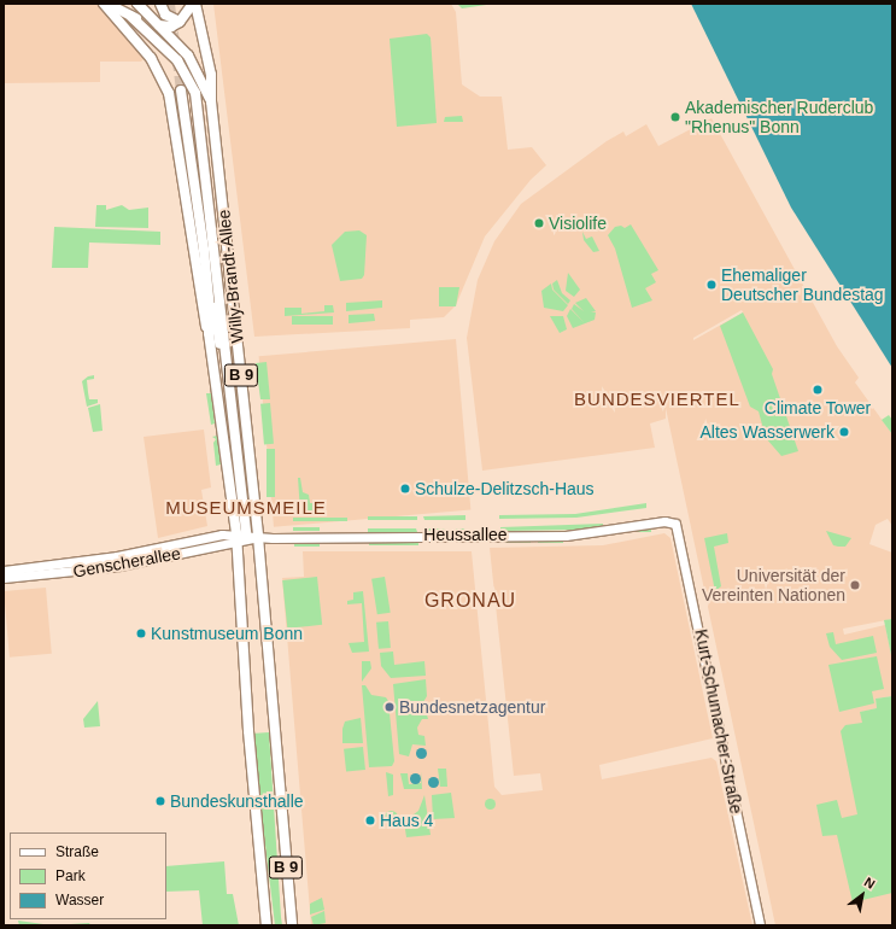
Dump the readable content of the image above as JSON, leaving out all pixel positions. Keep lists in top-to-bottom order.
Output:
{
  "streets": {
    "main road": ["Willy-Brandt-Allee", "B 9"],
    "street": ["Heussallee", "Genscherallee", "Kurt-Schumacher-Straße"]
  },
  "crossings": [
    ["Willy-Brandt-Allee", "B 9"],
    ["Willy-Brandt-Allee", "Heussallee"],
    ["Willy-Brandt-Allee", "Genscherallee"],
    ["B 9", "Heussallee"],
    ["B 9", "Genscherallee"],
    ["Heussallee", "Genscherallee"],
    ["Heussallee", "Kurt-Schumacher-Straße"]
  ],
  "districts": ["BUNDESVIERTEL", "MUSEUMSMEILE", "GRONAU"],
  "places": [
    "Akademischer Ruderclub \"Rhenus\" Bonn",
    "Visiolife",
    "Ehemaliger Deutscher Bundestag",
    "Climate Tower",
    "Altes Wasserwerk",
    "Schulze-Delitzsch-Haus",
    "Universität der Vereinten Nationen",
    "Kunstmuseum Bonn",
    "Bundesnetzagentur",
    "Bundeskunsthalle",
    "Haus 4"
  ],
  "legend": ["Straße", "Park", "Wasser"],
  "north": "top right"
}
